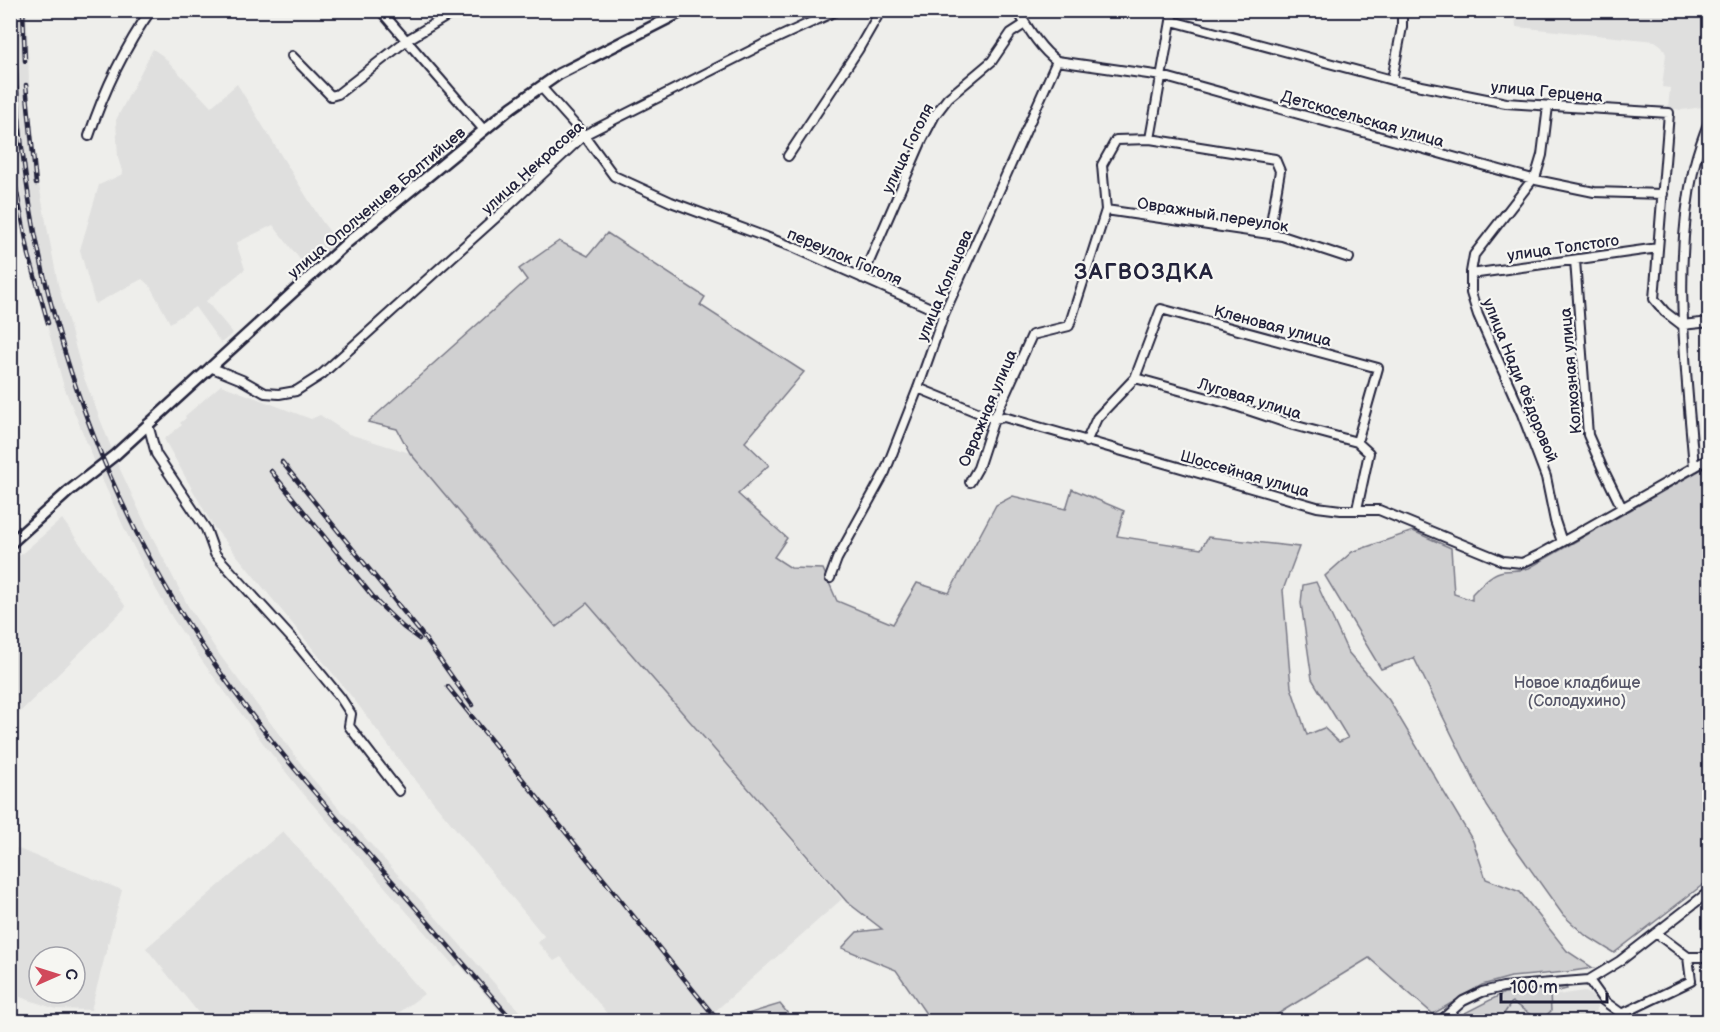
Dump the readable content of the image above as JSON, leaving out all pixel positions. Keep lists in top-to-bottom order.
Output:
{
  "streets": {
    "main road": ["улица Ополченцев Балтийцев"],
    "street": [
      "улица Герцена",
      "Детскосельская улица",
      "улица Гоголя",
      "улица Некрасова",
      "Овражный переулок",
      "улица Толстого",
      "переулок Гоголя",
      "улица Кольцова",
      "Кленовая улица",
      "Колхозная улица",
      "улица Нади Фёдоровой",
      "Луговая улица",
      "Овражная улица",
      "Шоссейная улица"
    ]
  },
  "crossings": [
    ["улица Герцена", "Детскосельская улица"],
    ["улица Герцена", "улица Толстого"],
    ["улица Герцена", "улица Нади Фёдоровой"],
    ["Детскосельская улица", "улица Кольцова"],
    ["Детскосельская улица", "улица Нади Фёдоровой"],
    ["улица Гоголя", "переулок Гоголя"],
    ["улица Некрасова", "улица Ополченцев Балтийцев"],
    ["улица Некрасова", "переулок Гоголя"],
    ["улица Ополченцев Балтийцев", "переулок Гоголя"],
    ["Овражный переулок", "Овражная улица"],
    ["улица Толстого", "Колхозная улица"],
    ["улица Толстого", "улица Нади Фёдоровой"],
    ["переулок Гоголя", "улица Кольцова"],
    ["улица Кольцова", "Шоссейная улица"],
    ["Кленовая улица", "Луговая улица"],
    ["Колхозная улица", "Шоссейная улица"],
    ["улица Нади Фёдоровой", "Шоссейная улица"],
    ["Овражная улица", "Шоссейная улица"]
  ],
  "districts": ["ЗАГВОЗДКА"],
  "parks": ["Новое кладбище (Солодухино)"],
  "scale_bar": "100 m",
  "north": "right"
}
